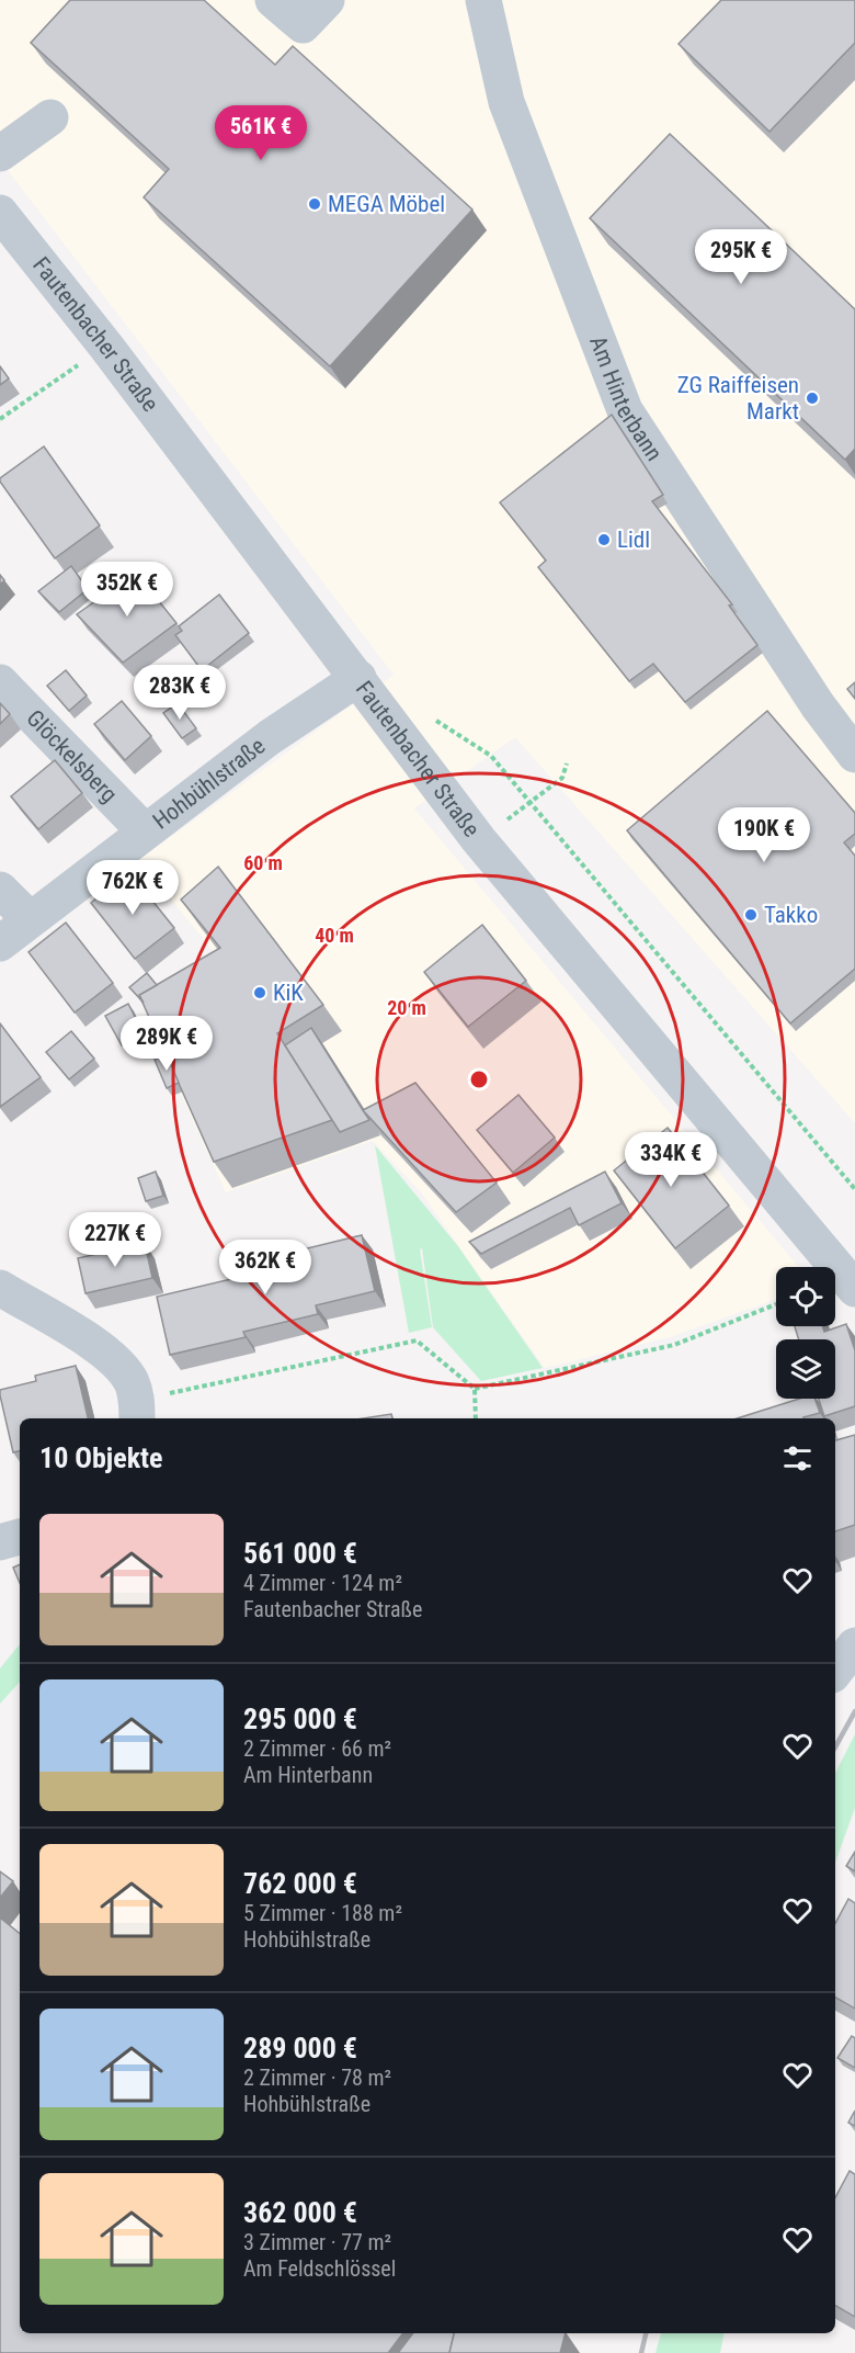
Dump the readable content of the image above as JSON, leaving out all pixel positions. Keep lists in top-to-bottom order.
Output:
{
  "streets": {
    "street": [
      "Fautenbacher Straße",
      "Am Hinterbann",
      "Glöckelsberg",
      "Hohbühlstraße"
    ]
  },
  "crossings": [
    ["Fautenbacher Straße", "Hohbühlstraße"],
    ["Glöckelsberg", "Hohbühlstraße"]
  ],
  "places": [
    "MEGA Möbel",
    "ZG Raiffeisen Markt",
    "Lidl",
    "Takko",
    "KiK"
  ],
  "page": {
    "price": [
      "561K €",
      "295K €",
      "352K €",
      "283K €",
      "190K €",
      "762K €",
      "289K €",
      "334K €",
      "227K €",
      "362K €"
    ],
    "heading": "10 Objekte",
    "list": [
      {
        "name": "561 000 €",
        "note": "4 Zimmer · 124 m² · Fautenbacher Straße"
      },
      {
        "name": "295 000 €",
        "note": "2 Zimmer · 66 m² · Am Hinterbann"
      },
      {
        "name": "762 000 €",
        "note": "5 Zimmer · 188 m² · Hohbühlstraße"
      },
      {
        "name": "289 000 €",
        "note": "2 Zimmer · 78 m² · Hohbühlstraße"
      },
      {
        "name": "362 000 €",
        "note": "3 Zimmer · 77 m² · Am Feldschlössel"
      }
    ]
  },
  "rings": ["60 m", "40 m", "20 m"]
}
